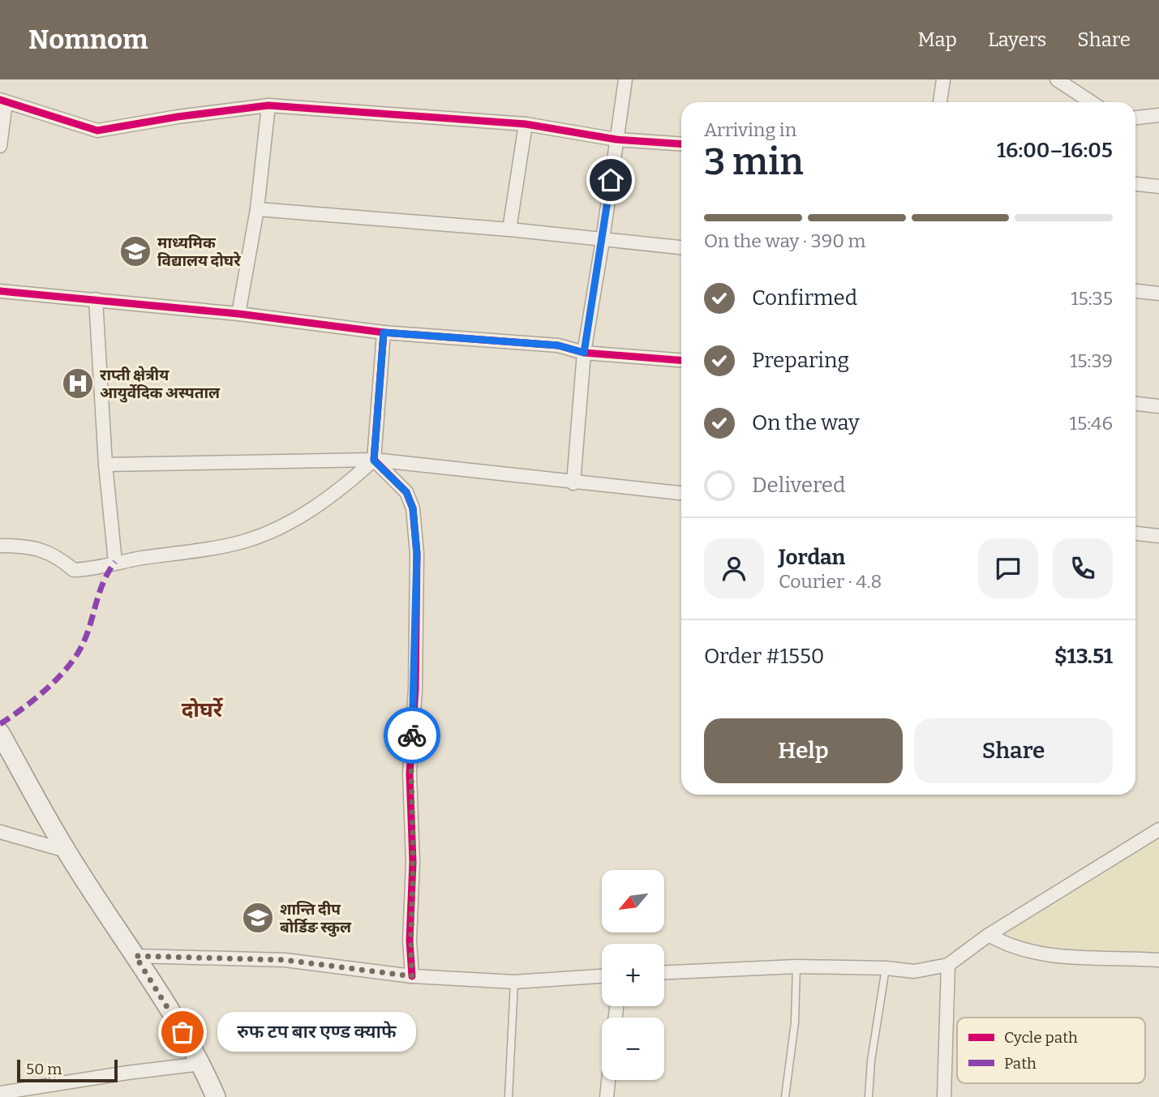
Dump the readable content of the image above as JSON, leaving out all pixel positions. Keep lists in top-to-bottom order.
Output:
{
  "districts": ["दोघर्रे"],
  "places": {
    "school or university": ["माध्यमिक विद्यालय दोघरे", "शान्ति दीप बोर्डिङ स्कुल"],
    "hospital": ["राप्ती क्षेत्रीय आयुर्वेदिक अस्पताल"],
    "other": ["रुफ टप बार एण्ड क्याफे"]
  },
  "legend": ["Cycle path", "Path"],
  "scale_bar": "50 m",
  "north": "bottom left",
  "page": {
    "header": "Nomnom",
    "nav": ["Map", "Layers", "Share"],
    "heading": ["3 min", "Arriving in", "16:00–16:05"],
    "panel": [
      "Jordan",
      "Courier · 4.8",
      "Order #1550",
      "$13.51"
    ],
    "bar": "On the way · 390 m",
    "list": [
      ["Confirmed", "15:35"],
      ["Preparing", "15:39"],
      ["On the way", "15:46"],
      "Delivered"
    ],
    "buttons": ["Help", "Share"],
    "map_buttons": ["+", "−"],
    "bubble": "रुफ टप बार एण्ड क्याफे",
    "scale": "50 m"
  }
}
